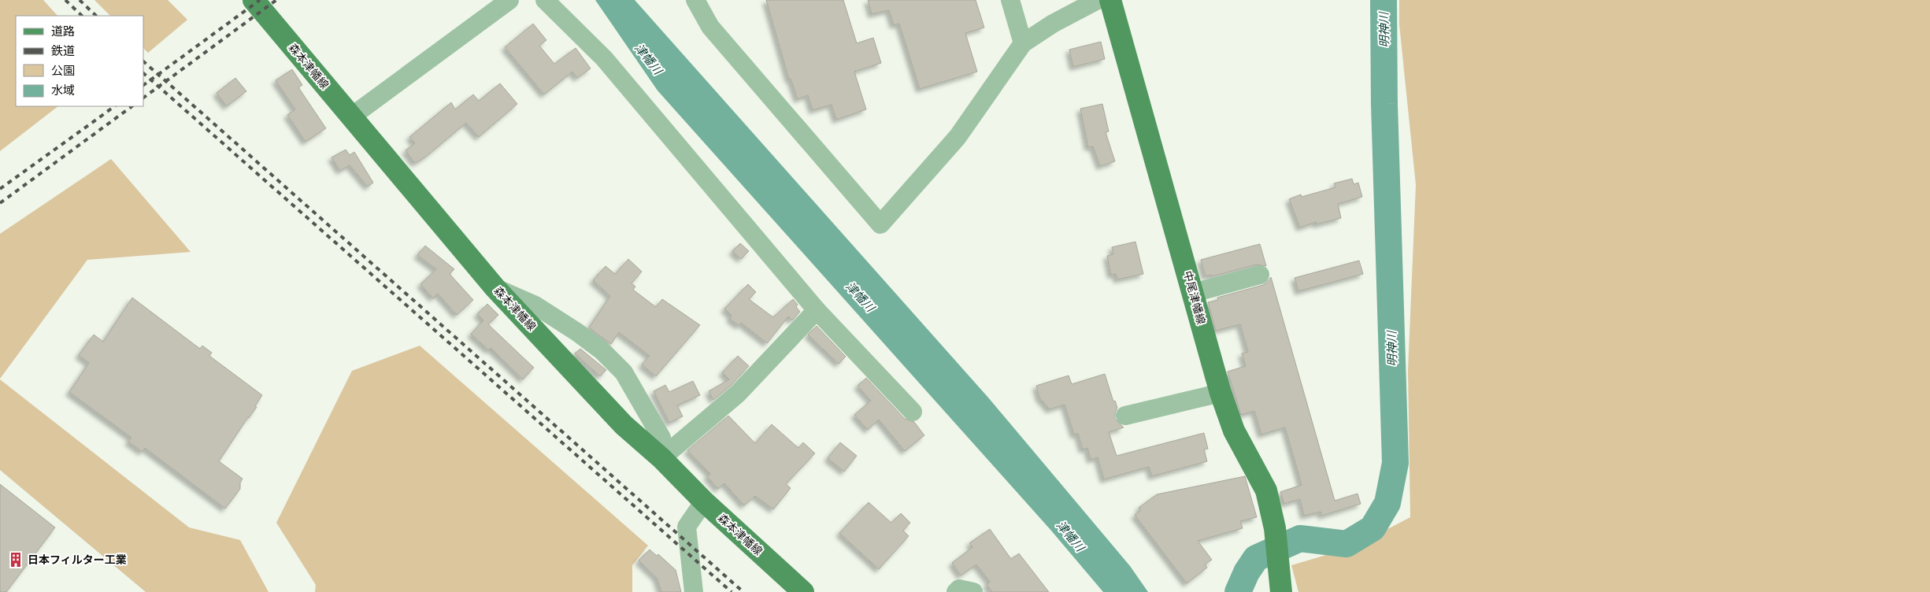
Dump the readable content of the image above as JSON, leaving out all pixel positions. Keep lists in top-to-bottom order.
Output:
{
  "streets": {
    "main road": ["森本津幡線", "中尾津幡線"]
  },
  "water": ["明神川", "津幡川"],
  "places": {
    "building": ["日本フィルター工業"]
  },
  "legend": [
    "道路",
    "鉄道",
    "公園",
    "水域"
  ]
}
